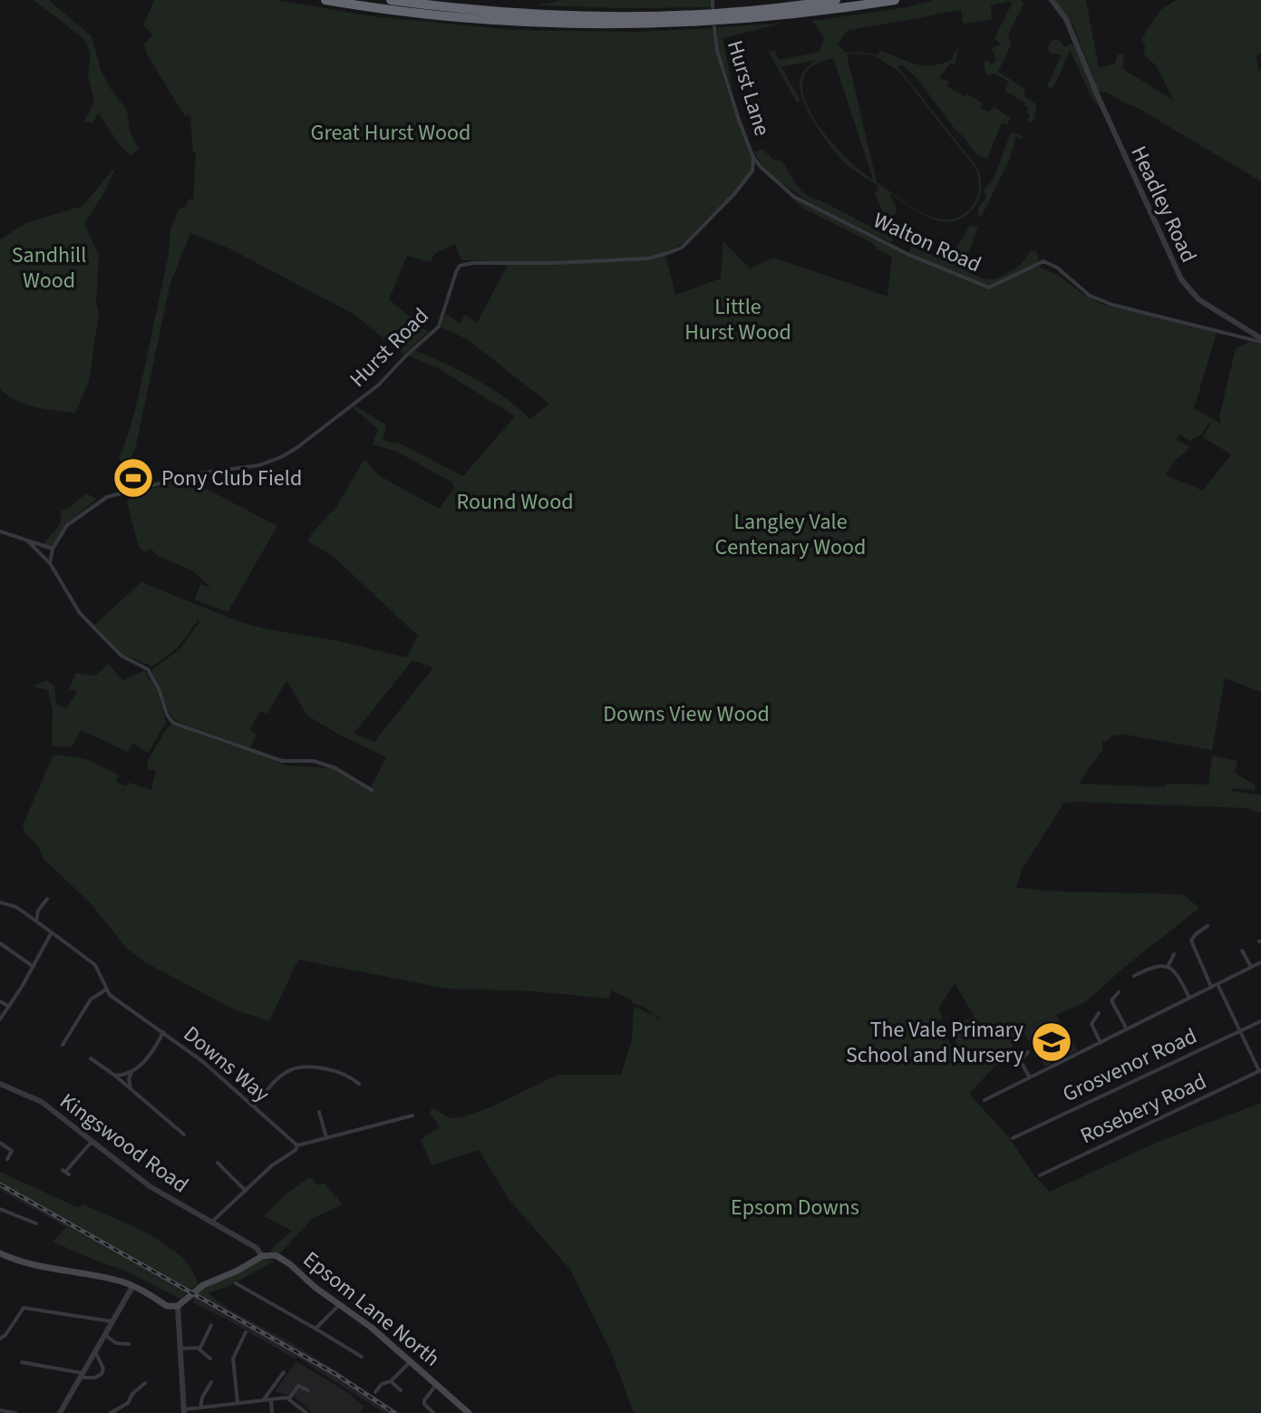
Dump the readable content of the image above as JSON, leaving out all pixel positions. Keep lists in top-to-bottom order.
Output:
{
  "streets": {
    "main road": ["Epsom Lane North"],
    "street": [
      "Hurst Lane",
      "Headley Road",
      "Walton Road",
      "Hurst Road",
      "Downs Way",
      "Grosvenor Road",
      "Rosebery Road",
      "Kingswood Road"
    ]
  },
  "crossings": [
    ["Hurst Lane", "Walton Road"],
    ["Headley Road", "Walton Road"],
    ["Kingswood Road", "Epsom Lane North"]
  ],
  "parks": [
    "Great Hurst Wood",
    "Sandhill Wood",
    "Little Hurst Wood",
    "Round Wood",
    "Langley Vale Centenary Wood",
    "Downs View Wood",
    "Epsom Downs"
  ],
  "places": {
    "sports": ["Pony Club Field"],
    "school or university": ["The Vale Primary School and Nursery"]
  }
}
